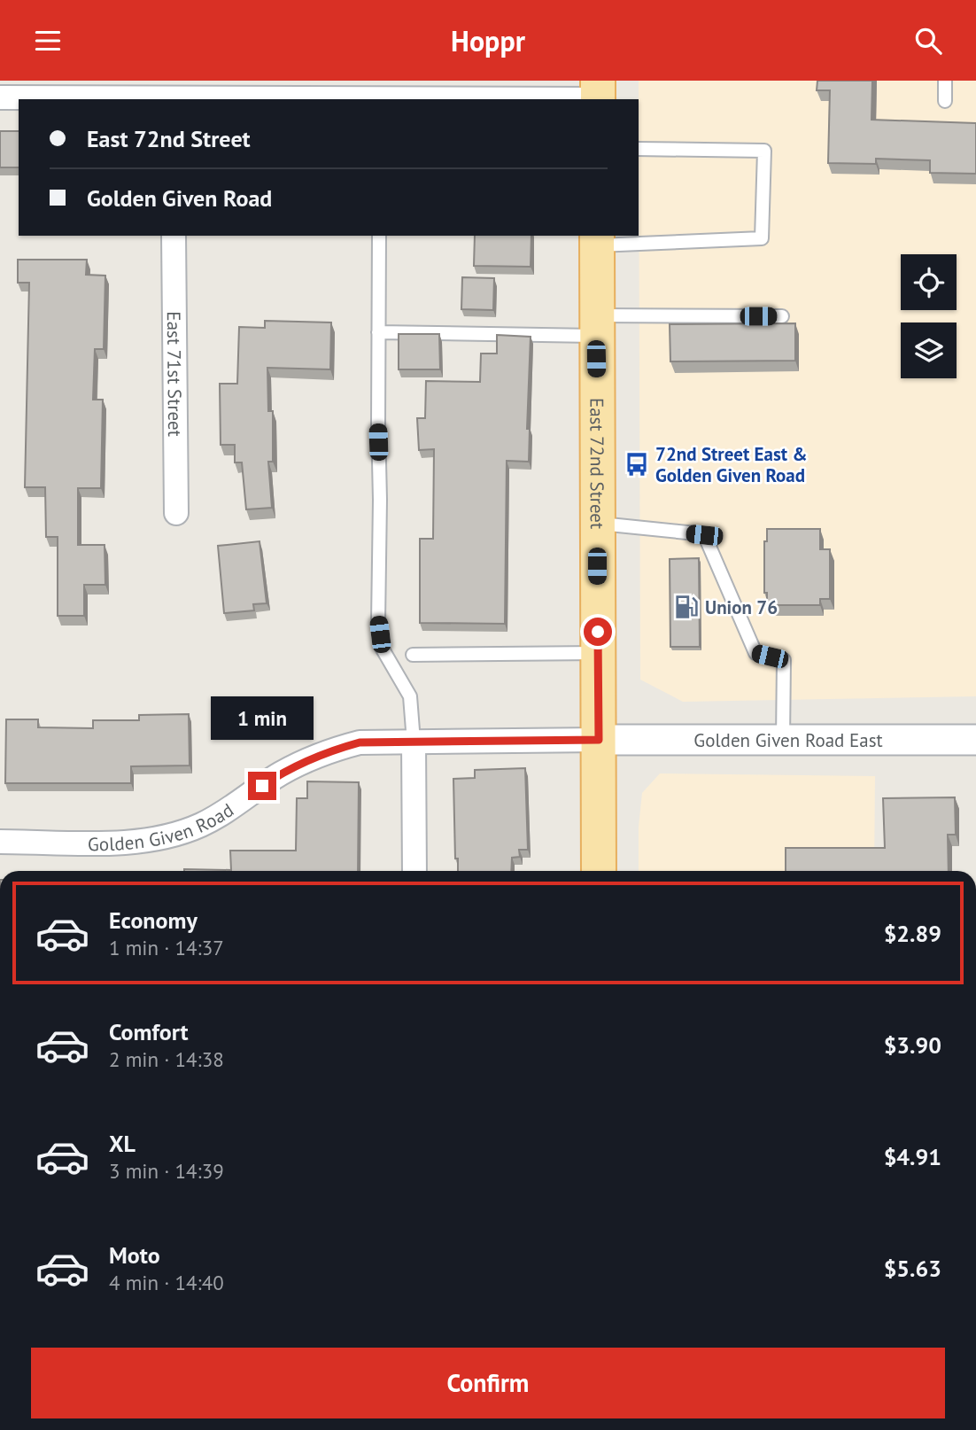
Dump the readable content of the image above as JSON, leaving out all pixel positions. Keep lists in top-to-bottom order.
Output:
{
  "streets": {
    "main road": ["East 72nd Street"],
    "street": ["East 71st Street", "Golden Given Road East", "Golden Given Road"]
  },
  "crossings": [
    ["East 72nd Street", "Golden Given Road East"],
    ["East 72nd Street", "Golden Given Road"],
    ["Golden Given Road East", "Golden Given Road"]
  ],
  "places": {
    "bus stop": ["72nd Street East & Golden Given Road"],
    "fuel station": ["Union 76"]
  },
  "page": {
    "header": "Hoppr",
    "banner": ["East 72nd Street", "Golden Given Road"],
    "bubble": "1 min",
    "list": [
      {
        "name": "Economy",
        "note": "1 min · 14:37",
        "value": "$2.89"
      },
      {
        "name": "Comfort",
        "note": "2 min · 14:38",
        "value": "$3.90"
      },
      {
        "name": "XL",
        "note": "3 min · 14:39",
        "value": "$4.91"
      },
      {
        "name": "Moto",
        "note": "4 min · 14:40",
        "value": "$5.63"
      }
    ],
    "buttons": "Confirm"
  }
}
